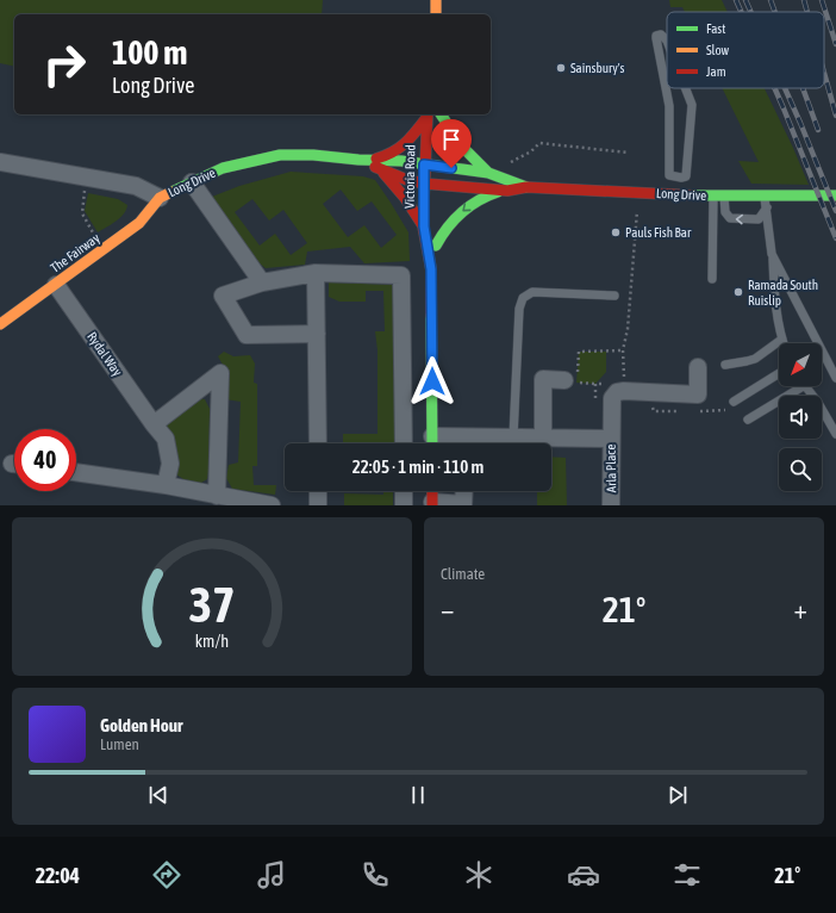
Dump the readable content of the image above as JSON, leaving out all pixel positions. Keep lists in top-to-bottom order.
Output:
{
  "streets": {
    "street": [
      "Victoria Road",
      "Long Drive",
      "The Fairway",
      "Rydal Way",
      "Arla Place"
    ]
  },
  "crossings": [
    ["Victoria Road", "Long Drive"],
    ["Long Drive", "The Fairway"],
    ["The Fairway", "Rydal Way"]
  ],
  "places": ["Sainsbury's", "Pauls Fish Bar", "Ramada South Ruislip"],
  "legend": ["Fast", "Slow", "Jam"],
  "north": "bottom left",
  "page": {
    "turn": ["100 m", "Long Drive"],
    "limit": "40",
    "trip": "22:05 · 1 min · 110 m",
    "tile": "Climate",
    "heat": ["−", "21°", "+"],
    "song": ["Golden Hour", "Lumen"],
    "tabs": ["22:04", "21°"],
    "gauge": ["37", "km/h"]
  }
}
